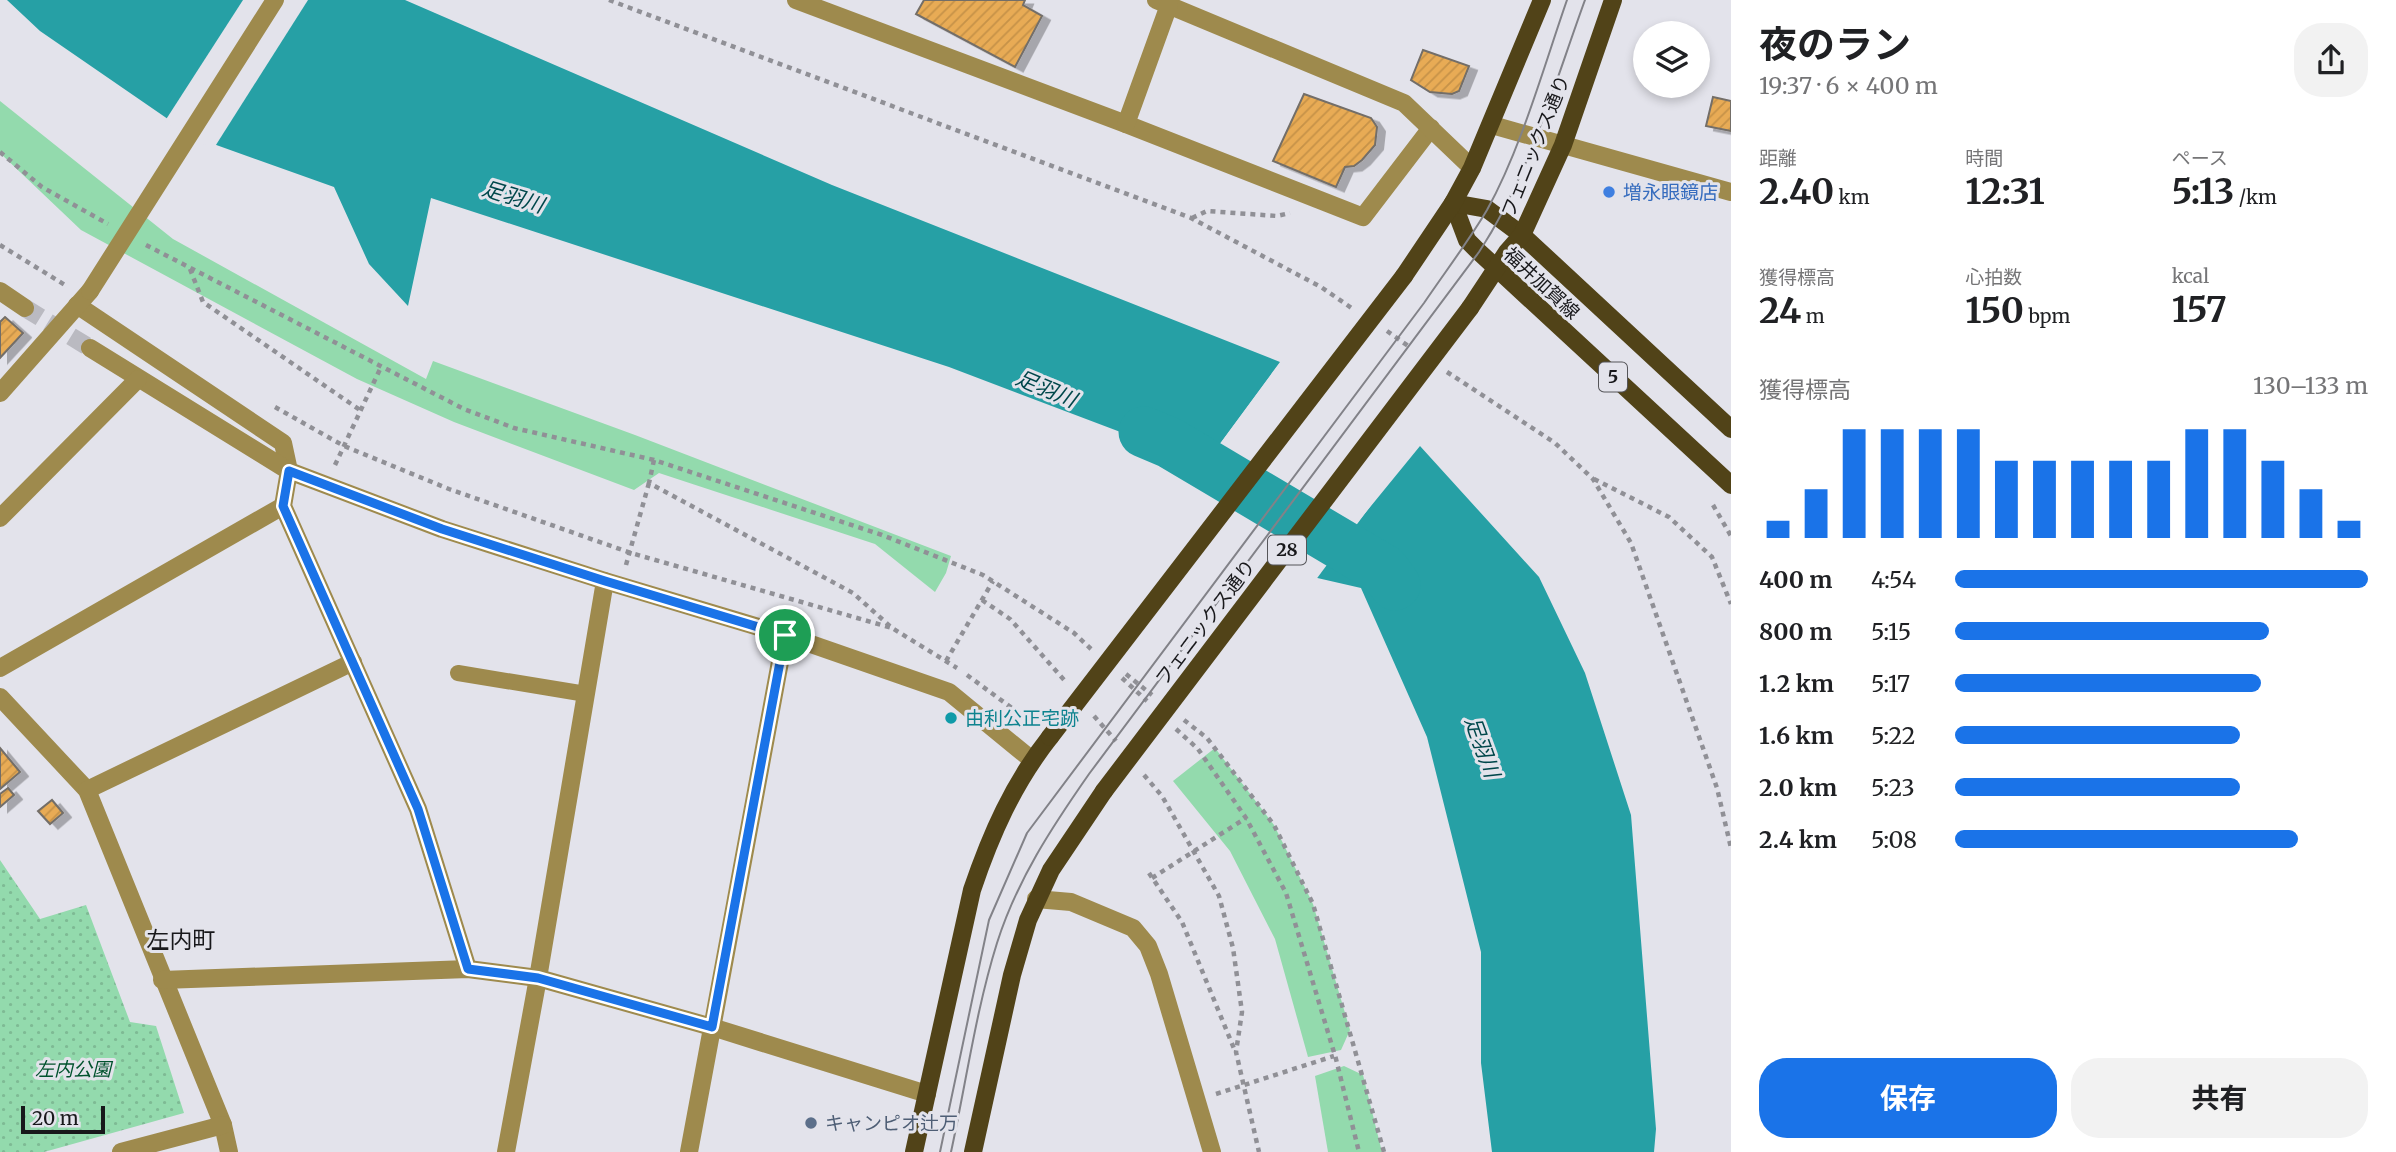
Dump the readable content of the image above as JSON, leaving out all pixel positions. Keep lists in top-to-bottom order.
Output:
{
  "streets": {
    "main road": [
      "フェニックス通り",
      "福井加賀線",
      "5",
      "28"
    ]
  },
  "crossings": [
    ["フェニックス通り", "福井加賀線"]
  ],
  "districts": ["左内町"],
  "water": ["足羽川"],
  "parks": ["左内公園"],
  "places": ["増永眼鏡店", "由利公正宅跡", "キャンピオ辻万"],
  "scale_bar": "20 m",
  "page": {
    "heading": ["夜のラン", "19:37 · 6 × 400 m"],
    "stats": [
      ["距離", "2.40 km"],
      ["時間", "12:31"],
      ["ペース", "5:13 /km"],
      ["獲得標高", "24 m"],
      ["心拍数", "150 bpm"],
      ["kcal", "157"]
    ],
    "chart": ["獲得標高", "130–133 m"],
    "list": [
      {
        "name": "400 m",
        "note": "4:54"
      },
      {
        "name": "800 m",
        "note": "5:15"
      },
      {
        "name": "1.2 km",
        "note": "5:17"
      },
      {
        "name": "1.6 km",
        "note": "5:22"
      },
      {
        "name": "2.0 km",
        "note": "5:23"
      },
      {
        "name": "2.4 km",
        "note": "5:08"
      }
    ],
    "buttons": ["保存", "共有"],
    "scale": "20 m"
  }
}
